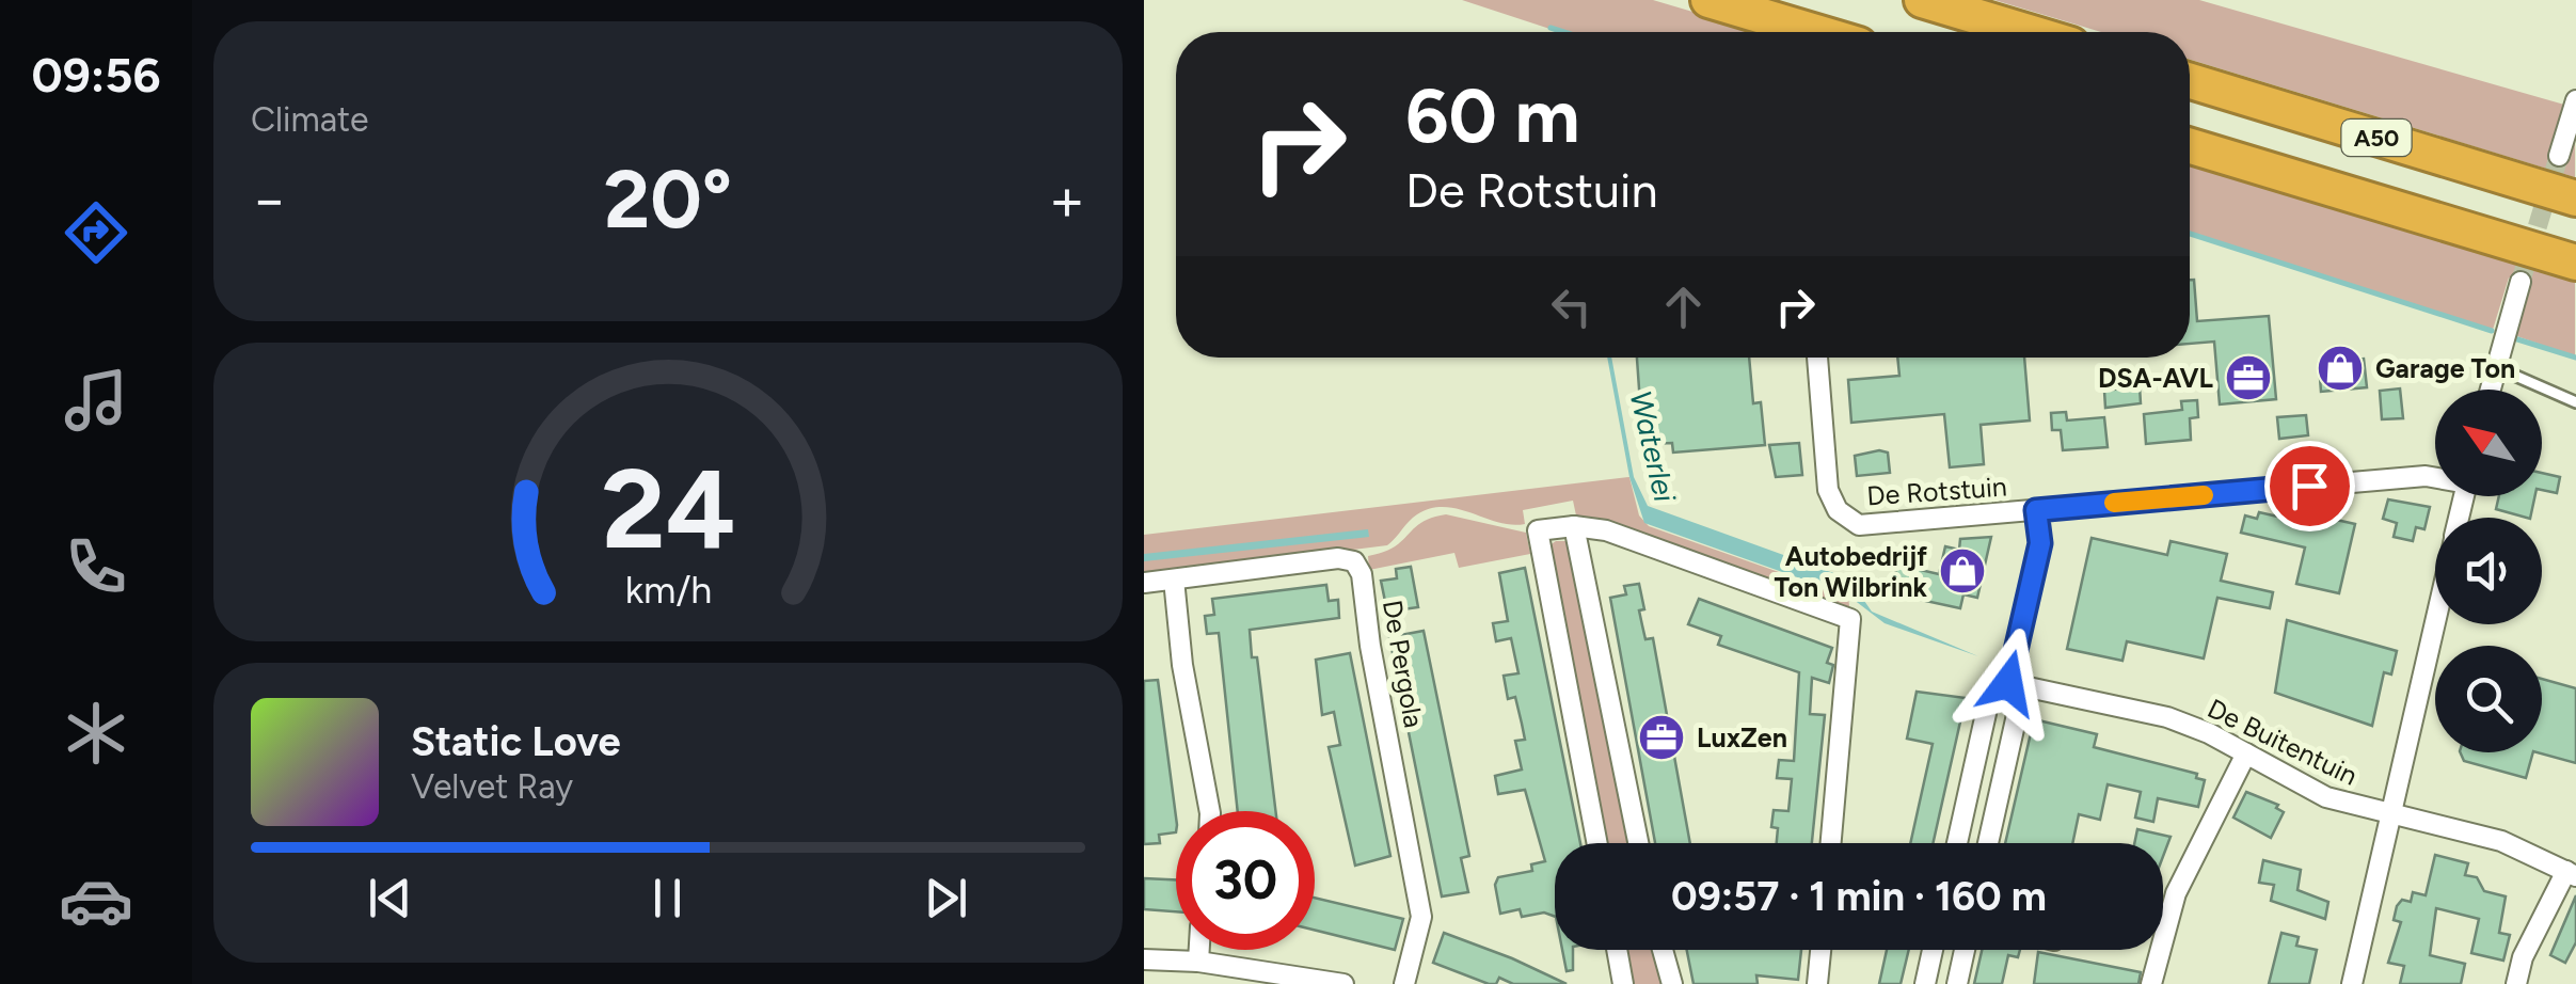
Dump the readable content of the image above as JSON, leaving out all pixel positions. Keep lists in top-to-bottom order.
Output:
{
  "streets": {
    "highway": ["A50"],
    "street": ["De Rotstuin", "De Pergola", "De Buitentuin"]
  },
  "water": ["Waterlei"],
  "places": {
    "shop": ["Garage Ton", "Autobedrijf Ton Wilbrink"],
    "office": ["DSA-AVL", "LuxZen"]
  },
  "north": "top left",
  "page": {
    "tabs": "09:56",
    "tile": "Climate",
    "turn": ["60 m", "De Rotstuin"],
    "heat": ["−", "20°", "+"],
    "song": ["Static Love", "Velvet Ray"],
    "limit": "30",
    "trip": "09:57 · 1 min · 160 m",
    "gauge": ["24", "km/h"]
  }
}
